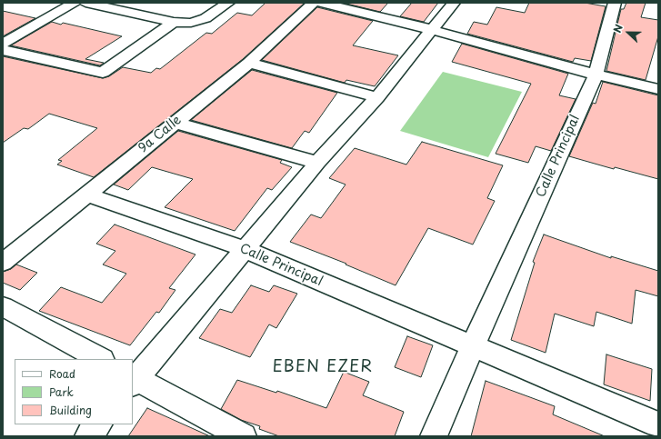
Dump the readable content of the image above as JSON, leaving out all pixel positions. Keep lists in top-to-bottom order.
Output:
{
  "streets": {
    "street": ["9a Calle", "Calle Principal"]
  },
  "crossings": [
    ["9a Calle", "Calle Principal"]
  ],
  "districts": ["EBEN EZER"],
  "legend": ["Road", "Park", "Building"],
  "north": "left"
}
